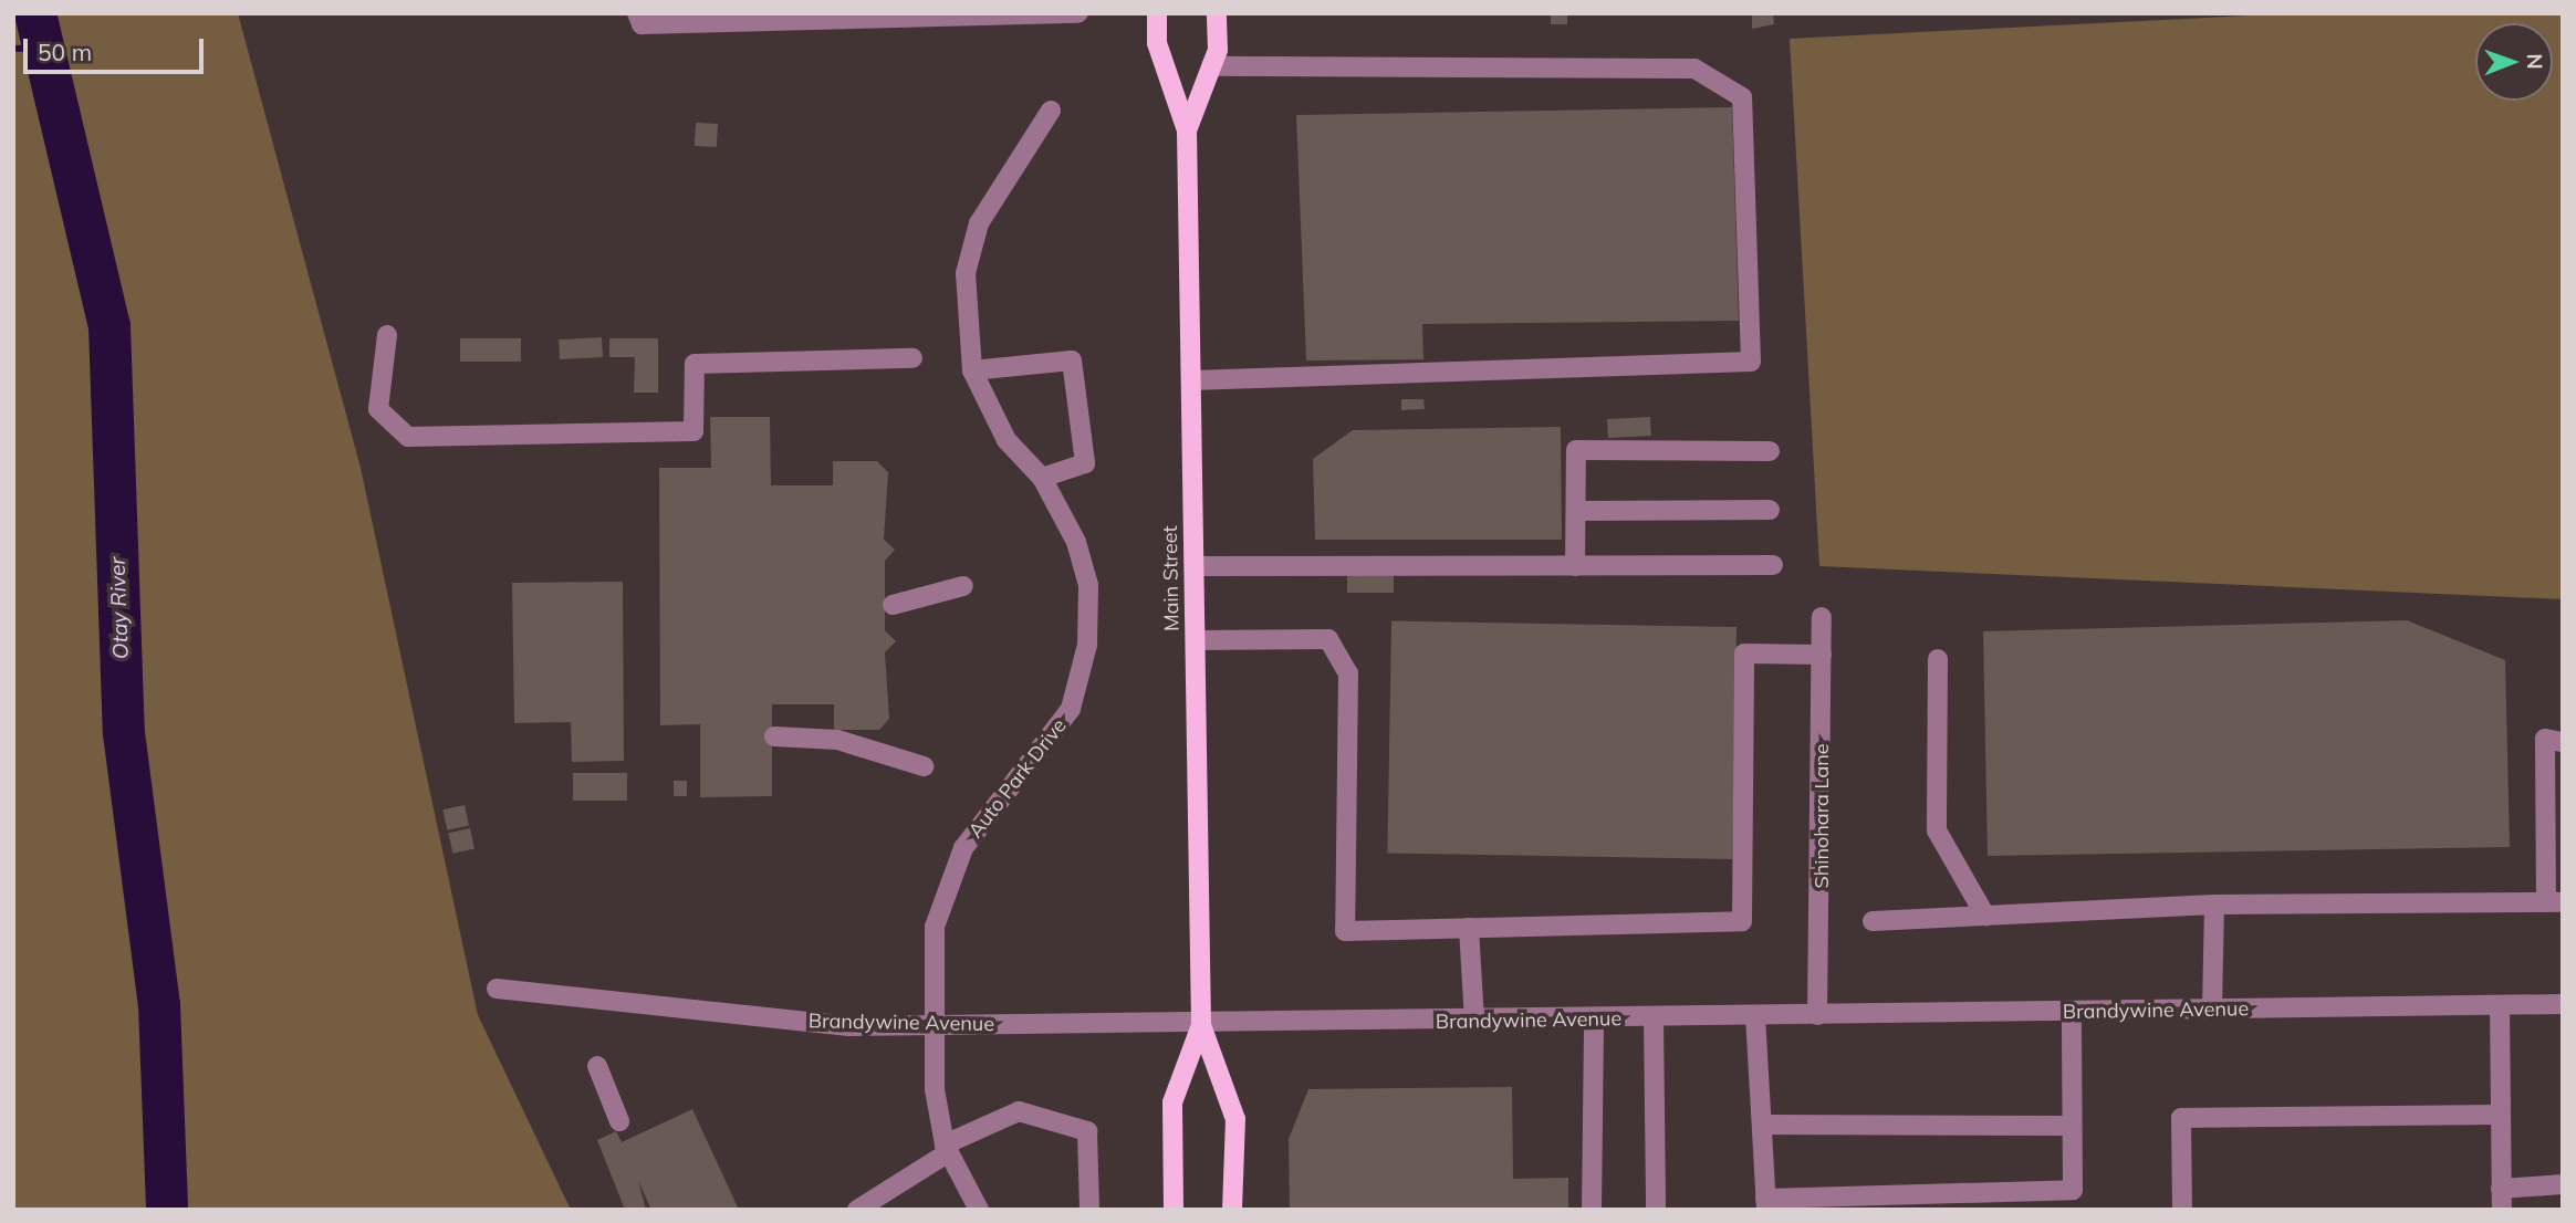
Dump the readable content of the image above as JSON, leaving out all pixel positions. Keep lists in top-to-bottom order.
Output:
{
  "streets": {
    "main road": ["Main Street"],
    "street": ["Auto Park Drive", "Shinohara Lane", "Brandywine Avenue"]
  },
  "crossings": [
    ["Main Street", "Brandywine Avenue"],
    ["Auto Park Drive", "Brandywine Avenue"],
    ["Shinohara Lane", "Brandywine Avenue"]
  ],
  "water": ["Otay River"],
  "scale_bar": "50 m",
  "north": "right"
}
